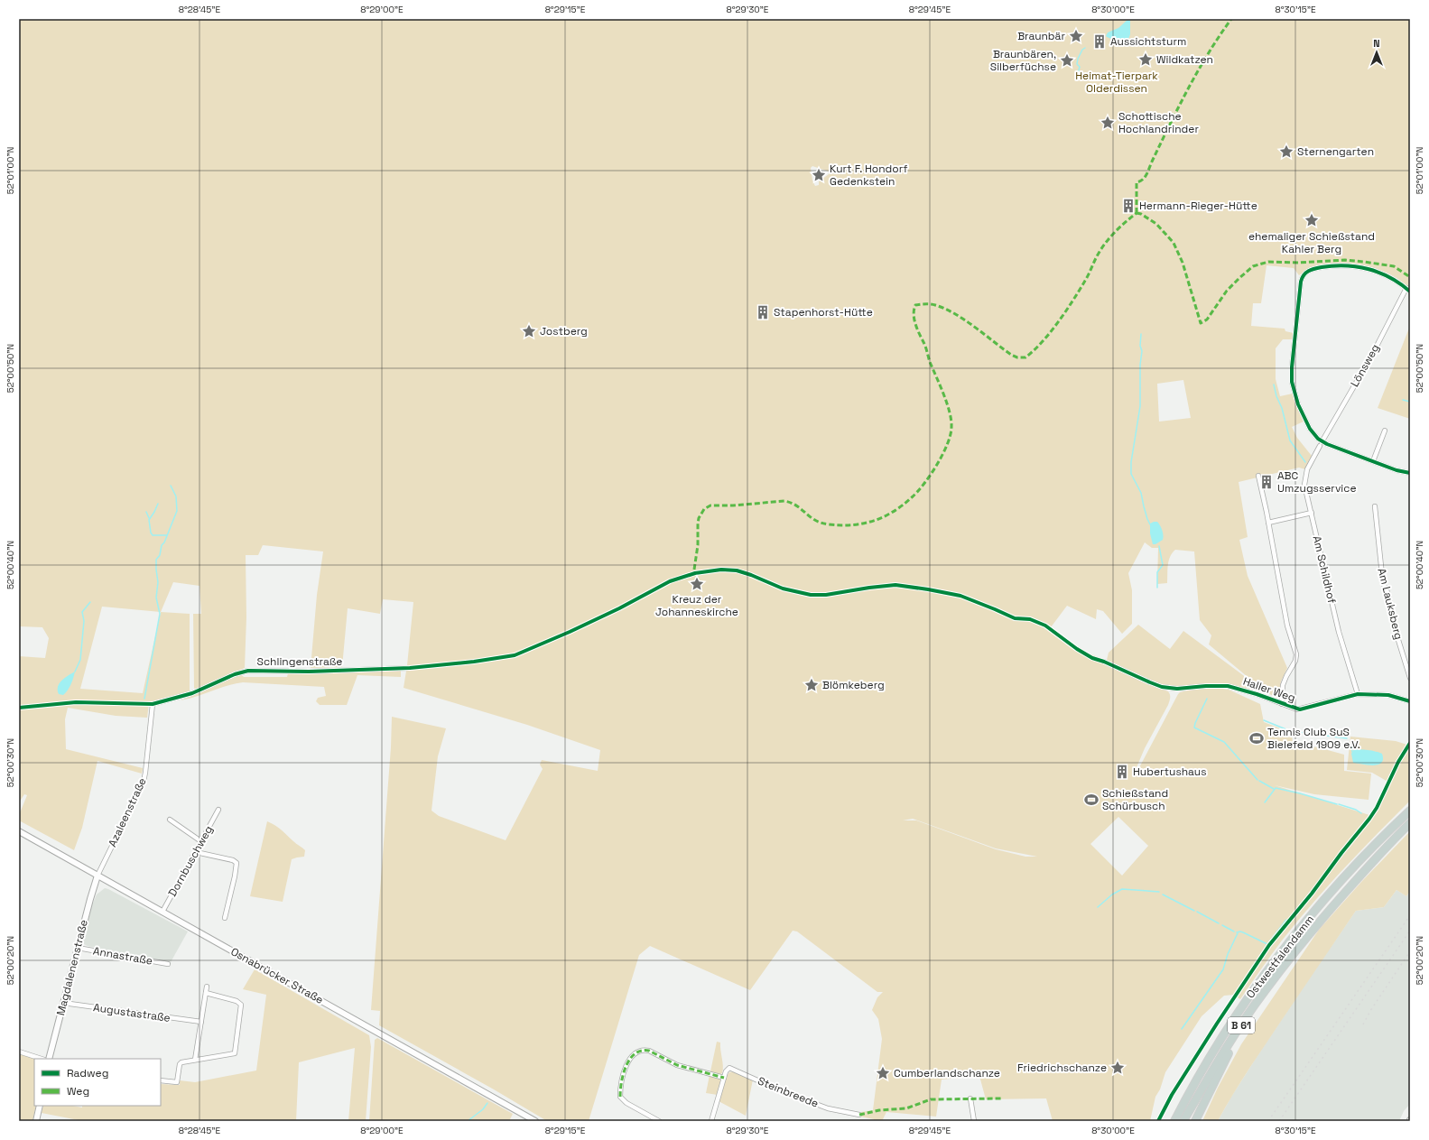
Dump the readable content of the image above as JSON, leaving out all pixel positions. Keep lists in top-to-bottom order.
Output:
{
  "streets": {
    "highway": ["Ostwestfalendamm", "B 61"],
    "main road": ["Magdalenenstraße", "Osnabrücker Straße"],
    "street": [
      "Lönsweg",
      "Am Schildhof",
      "Am Lauksberg",
      "Schlingenstraße",
      "Haller Weg",
      "Azaleenstraße",
      "Dornbuschweg",
      "Annastraße",
      "Augustastraße",
      "Steinbreede"
    ]
  },
  "crossings": [
    ["Lönsweg", "Am Schildhof"],
    ["Am Schildhof", "Haller Weg"],
    ["Schlingenstraße", "Azaleenstraße"],
    ["Azaleenstraße", "Magdalenenstraße"],
    ["Azaleenstraße", "Osnabrücker Straße"],
    ["Dornbuschweg", "Osnabrücker Straße"],
    ["Annastraße", "Magdalenenstraße"],
    ["Ostwestfalendamm", "B 61"],
    ["Magdalenenstraße", "Osnabrücker Straße"],
    ["Magdalenenstraße", "Augustastraße"]
  ],
  "parks": ["Heimat-Tierpark Olderdissen"],
  "places": {
    "place": [
      "Braunbär",
      "Wildkatzen",
      "Braunbären, Silberfüchse",
      "Schottische Hochlandrinder",
      "Sternengarten",
      "Kurt F. Hondorf Gedenkstein",
      "ehemaliger Schießstand Kahler Berg",
      "Jostberg",
      "Kreuz der Johanneskirche",
      "Blömkeberg",
      "Friedrichschanze",
      "Cumberlandschanze"
    ],
    "building": [
      "Aussichtsturm",
      "Hermann-Rieger-Hütte",
      "Stapenhorst-Hütte",
      "ABC Umzugsservice",
      "Hubertushaus"
    ],
    "sports": ["Tennis Club SuS Bielefeld 1909 e.V.", "Schießstand Schürbusch"]
  },
  "legend": ["Radweg", "Weg"],
  "north": "top",
  "coordinates": [
    "8°28'45\"E",
    "8°29'00\"E",
    "8°29'15\"E",
    "8°29'30\"E",
    "8°29'45\"E",
    "8°30'00\"E",
    "8°30'15\"E",
    "52°01'00\"N",
    "52°00'50\"N",
    "52°00'40\"N",
    "52°00'30\"N",
    "52°00'20\"N"
  ]
}
